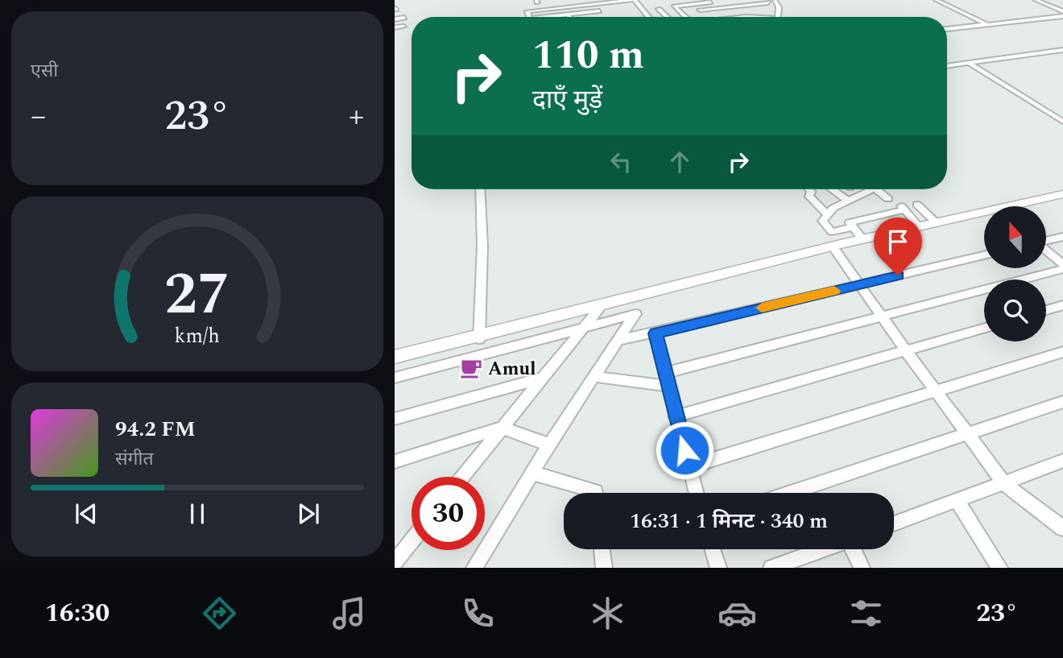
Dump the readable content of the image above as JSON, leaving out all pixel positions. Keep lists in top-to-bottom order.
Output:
{
  "places": {
    "cafe": ["Amul"]
  },
  "north": "top",
  "page": {
    "tile": "एसी",
    "turn": ["110 m", "दाएँ मुड़ें"],
    "heat": ["−", "23°", "+"],
    "song": ["94.2 FM", "संगीत"],
    "limit": "30",
    "trip": "16:31 · 1 मिनट · 340 m",
    "tabs": ["16:30", "23°"],
    "gauge": ["27", "km/h"]
  }
}
